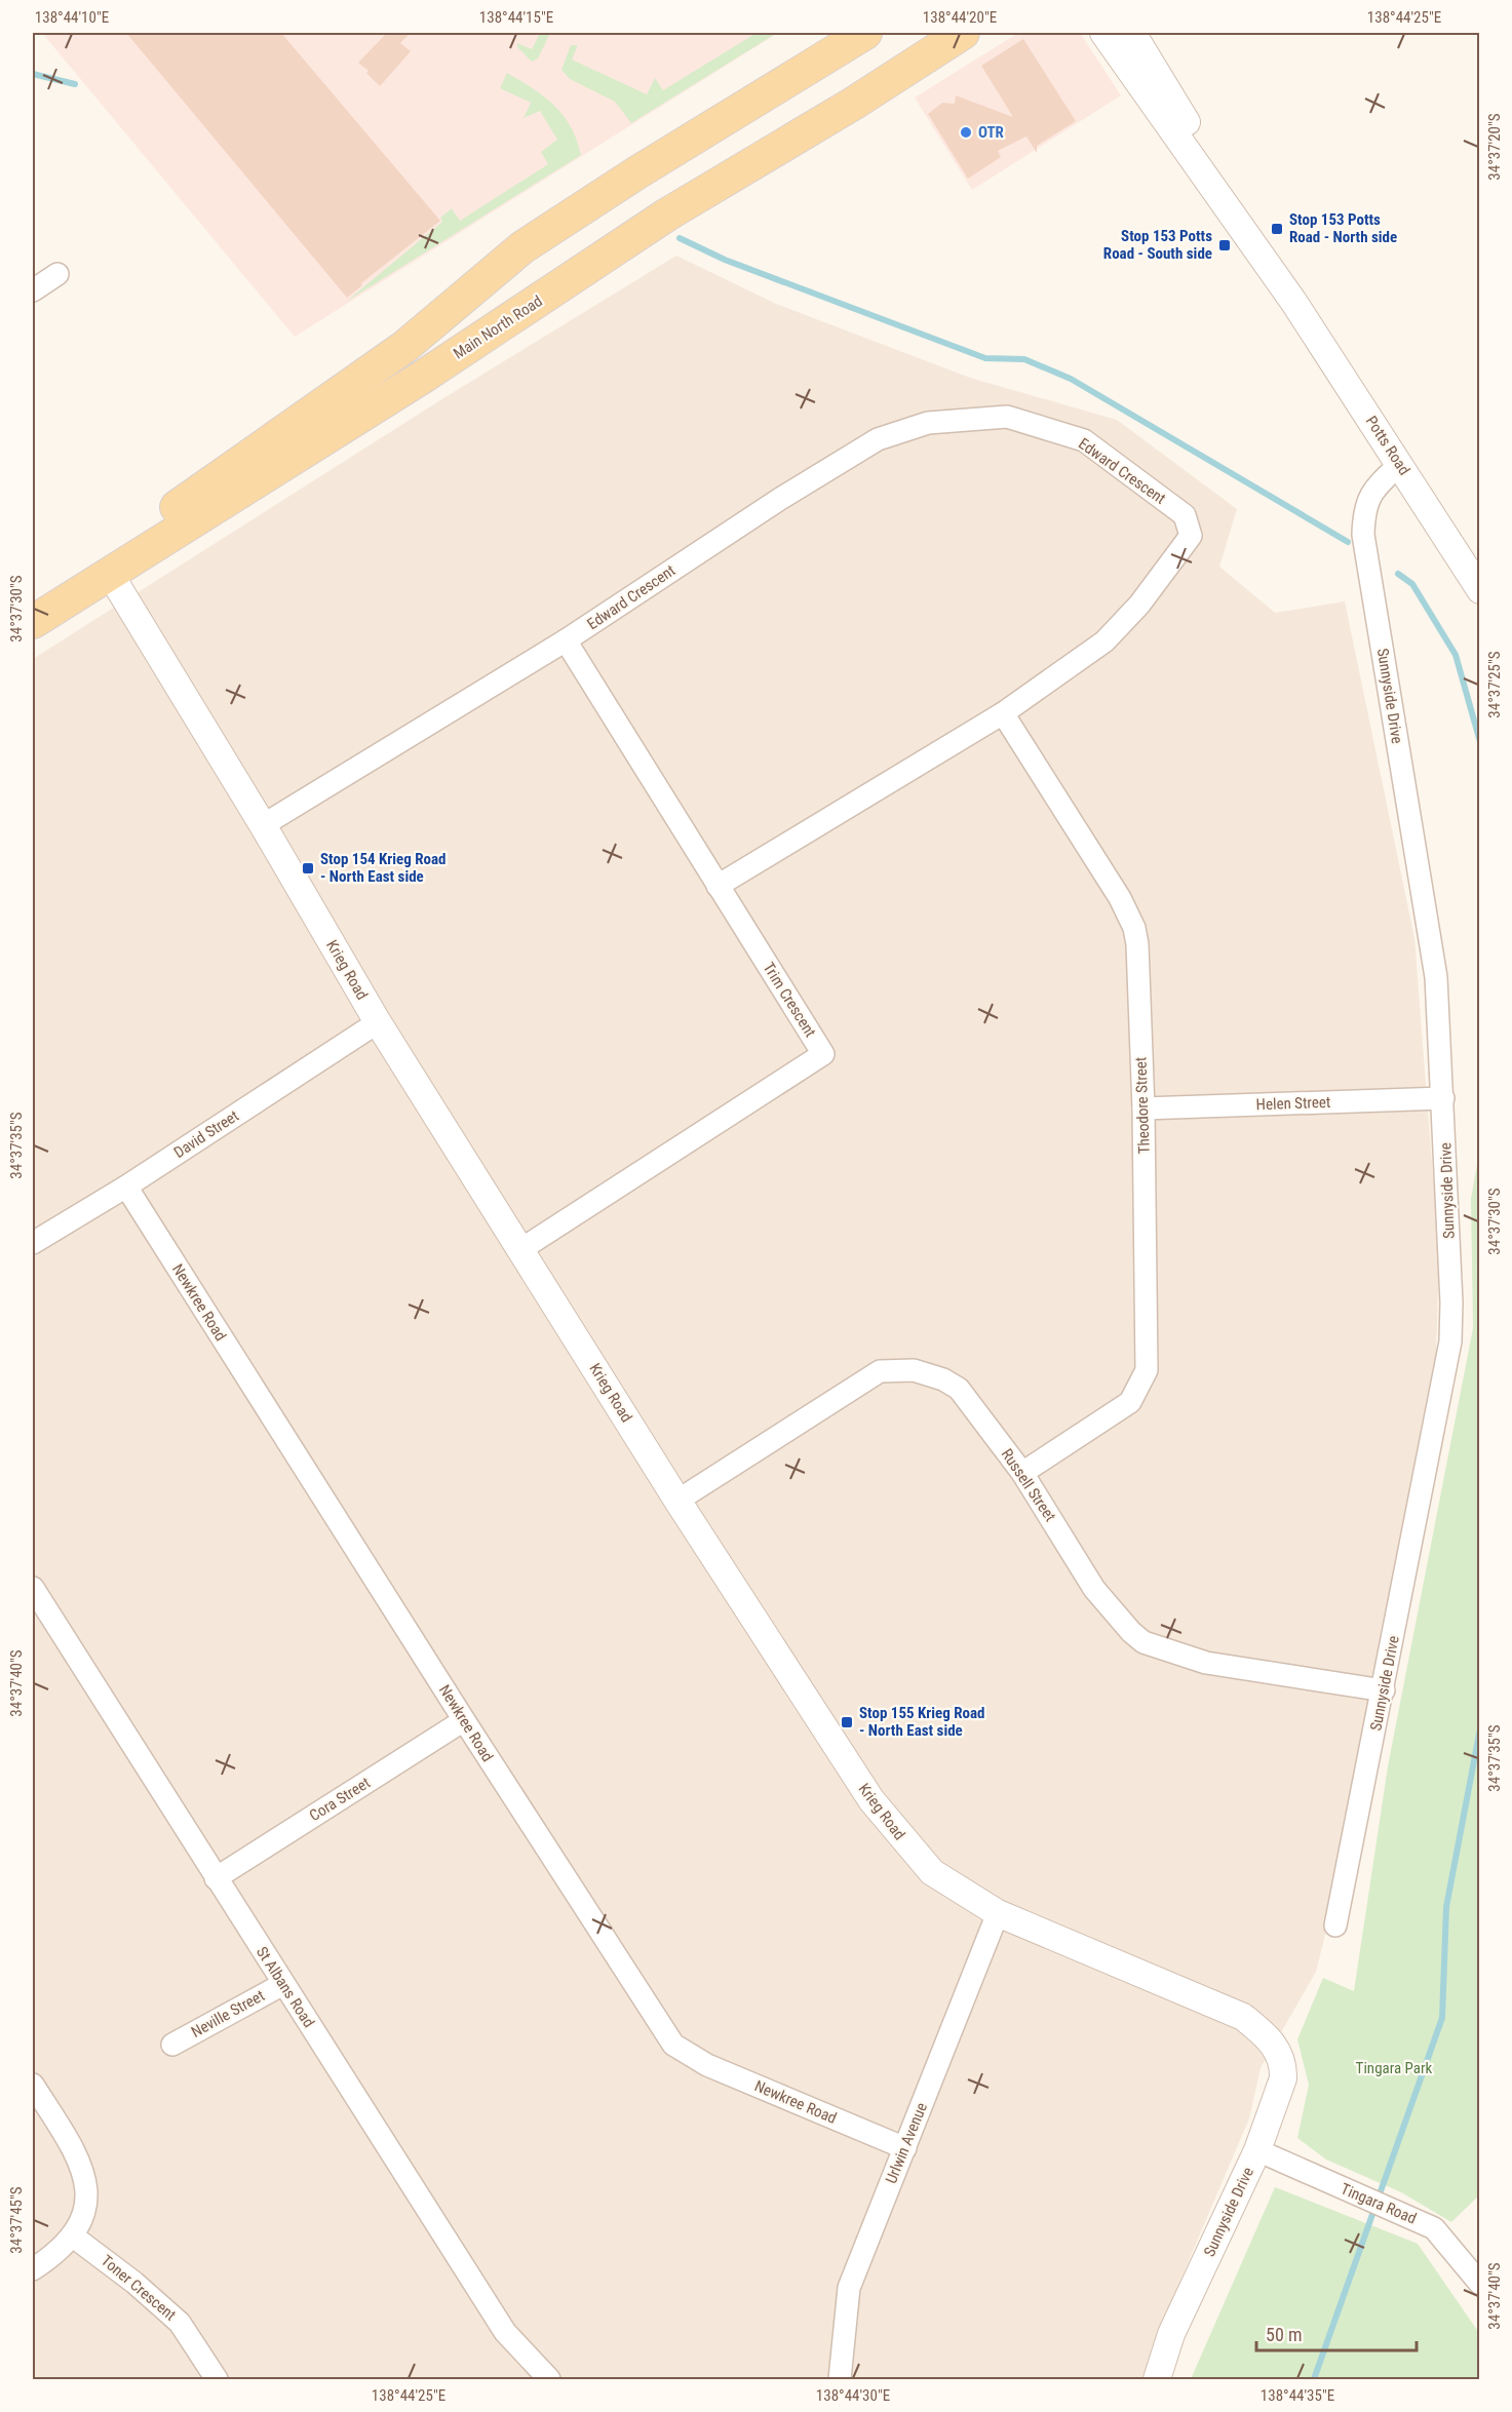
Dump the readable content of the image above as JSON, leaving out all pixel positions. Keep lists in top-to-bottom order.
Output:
{
  "streets": {
    "main road": ["Main North Road"],
    "street": [
      "Potts Road",
      "Edward Crescent",
      "Sunnyside Drive",
      "Krieg Road",
      "Trim Crescent",
      "Helen Street",
      "Theodore Street",
      "David Street",
      "Newkree Road",
      "Russell Street",
      "Cora Street",
      "St Albans Road",
      "Neville Street",
      "Urlwin Avenue",
      "Tingara Road",
      "Toner Crescent"
    ]
  },
  "crossings": [
    ["Main North Road", "Krieg Road"],
    ["Potts Road", "Sunnyside Drive"],
    ["Edward Crescent", "Krieg Road"],
    ["Edward Crescent", "Trim Crescent"],
    ["Edward Crescent", "Theodore Street"],
    ["Sunnyside Drive", "Krieg Road"],
    ["Sunnyside Drive", "Helen Street"],
    ["Sunnyside Drive", "Russell Street"],
    ["Sunnyside Drive", "Tingara Road"],
    ["Krieg Road", "Trim Crescent"],
    ["Krieg Road", "David Street"],
    ["Krieg Road", "Russell Street"],
    ["Krieg Road", "Urlwin Avenue"],
    ["Helen Street", "Theodore Street"],
    ["Theodore Street", "Russell Street"],
    ["David Street", "Newkree Road"],
    ["Newkree Road", "Cora Street"],
    ["Newkree Road", "Urlwin Avenue"],
    ["Cora Street", "St Albans Road"],
    ["St Albans Road", "Neville Street"]
  ],
  "parks": ["Tingara Park"],
  "places": {
    "other": ["OTR"],
    "transit": [
      "Stop 153 Potts Road - North side",
      "Stop 153 Potts Road - South side",
      "Stop 154 Krieg Road - North East side",
      "Stop 155 Krieg Road - North East side"
    ]
  },
  "scale_bar": "50 m",
  "coordinates": [
    "138°44'10\"E",
    "138°44'15\"E",
    "138°44'20\"E",
    "138°44'25\"E",
    "34°37'20\"S",
    "34°37'30\"S",
    "34°37'25\"S",
    "34°37'35\"S",
    "34°37'40\"S",
    "34°37'45\"S",
    "138°44'30\"E",
    "138°44'35\"E"
  ]
}
